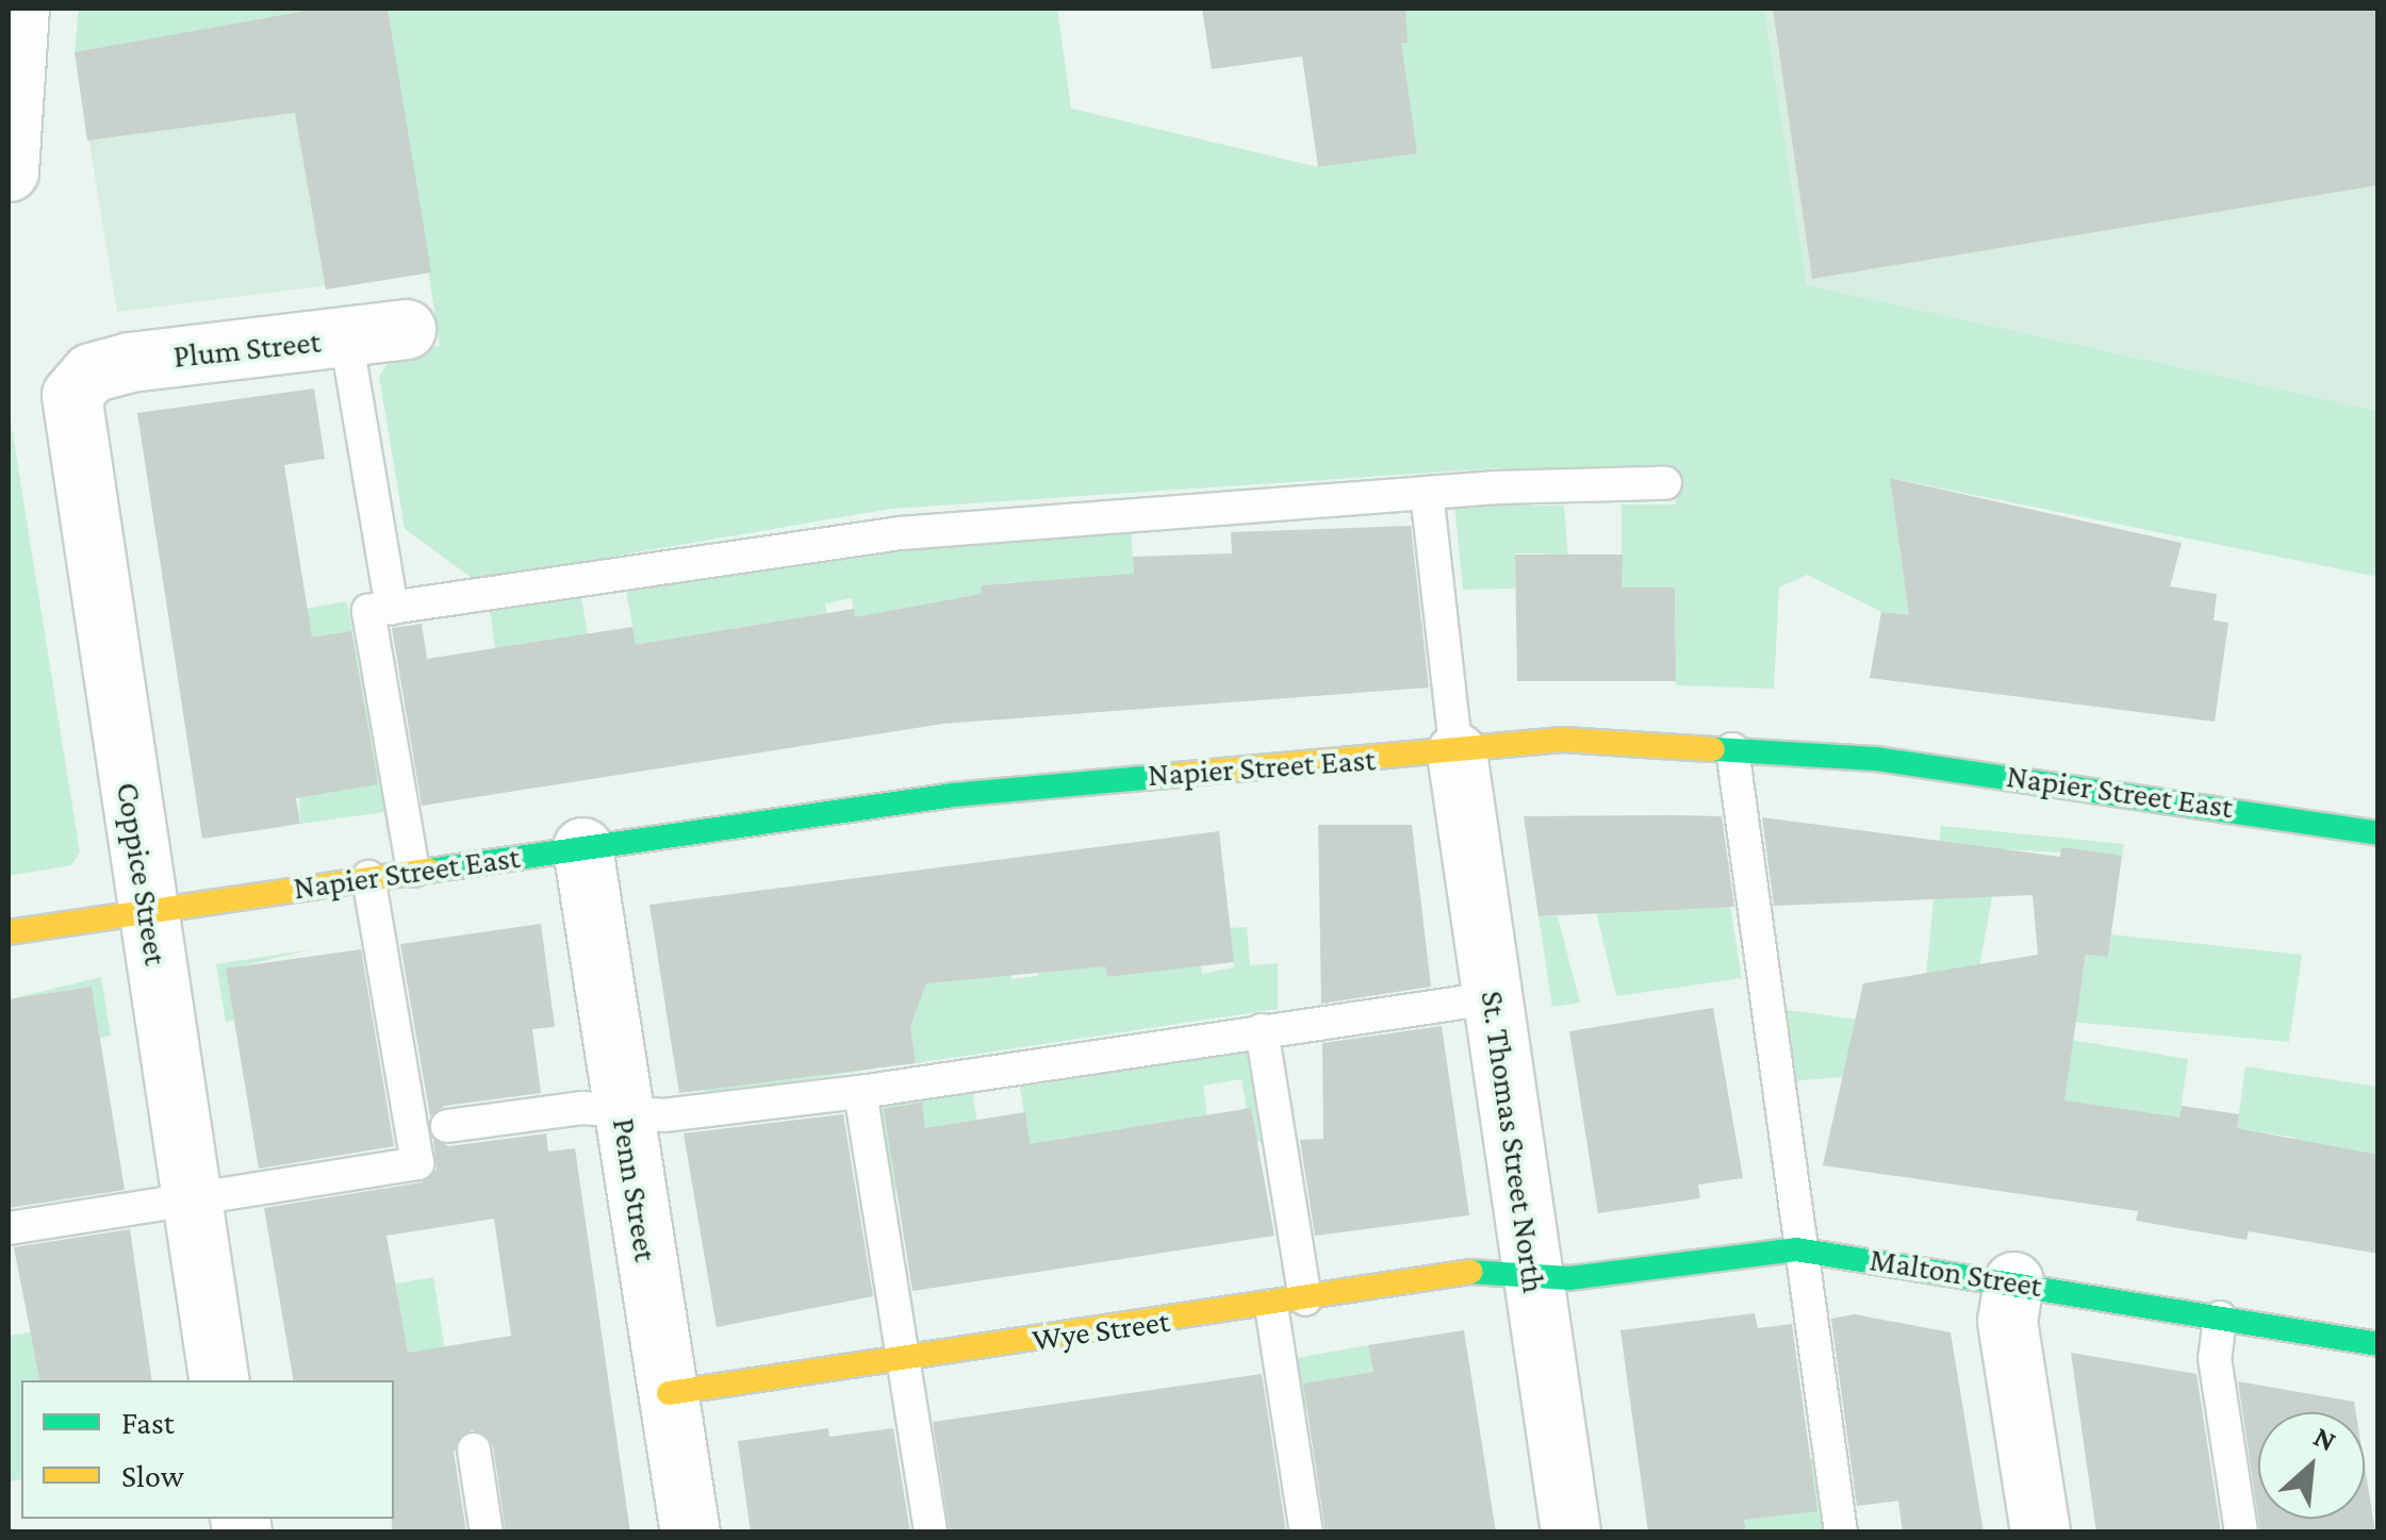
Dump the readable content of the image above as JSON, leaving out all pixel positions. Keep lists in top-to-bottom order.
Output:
{
  "streets": {
    "street": [
      "Plum Street",
      "Napier Street East",
      "Coppice Street",
      "St. Thomas Street North",
      "Penn Street",
      "Malton Street",
      "Wye Street"
    ]
  },
  "crossings": [
    ["Plum Street", "Coppice Street"],
    ["Napier Street East", "Coppice Street"],
    ["Napier Street East", "St. Thomas Street North"],
    ["Napier Street East", "Penn Street"],
    ["St. Thomas Street North", "Malton Street"],
    ["St. Thomas Street North", "Wye Street"],
    ["Penn Street", "Wye Street"],
    ["Malton Street", "Wye Street"]
  ],
  "legend": ["Fast", "Slow"],
  "north": "top right"
}
